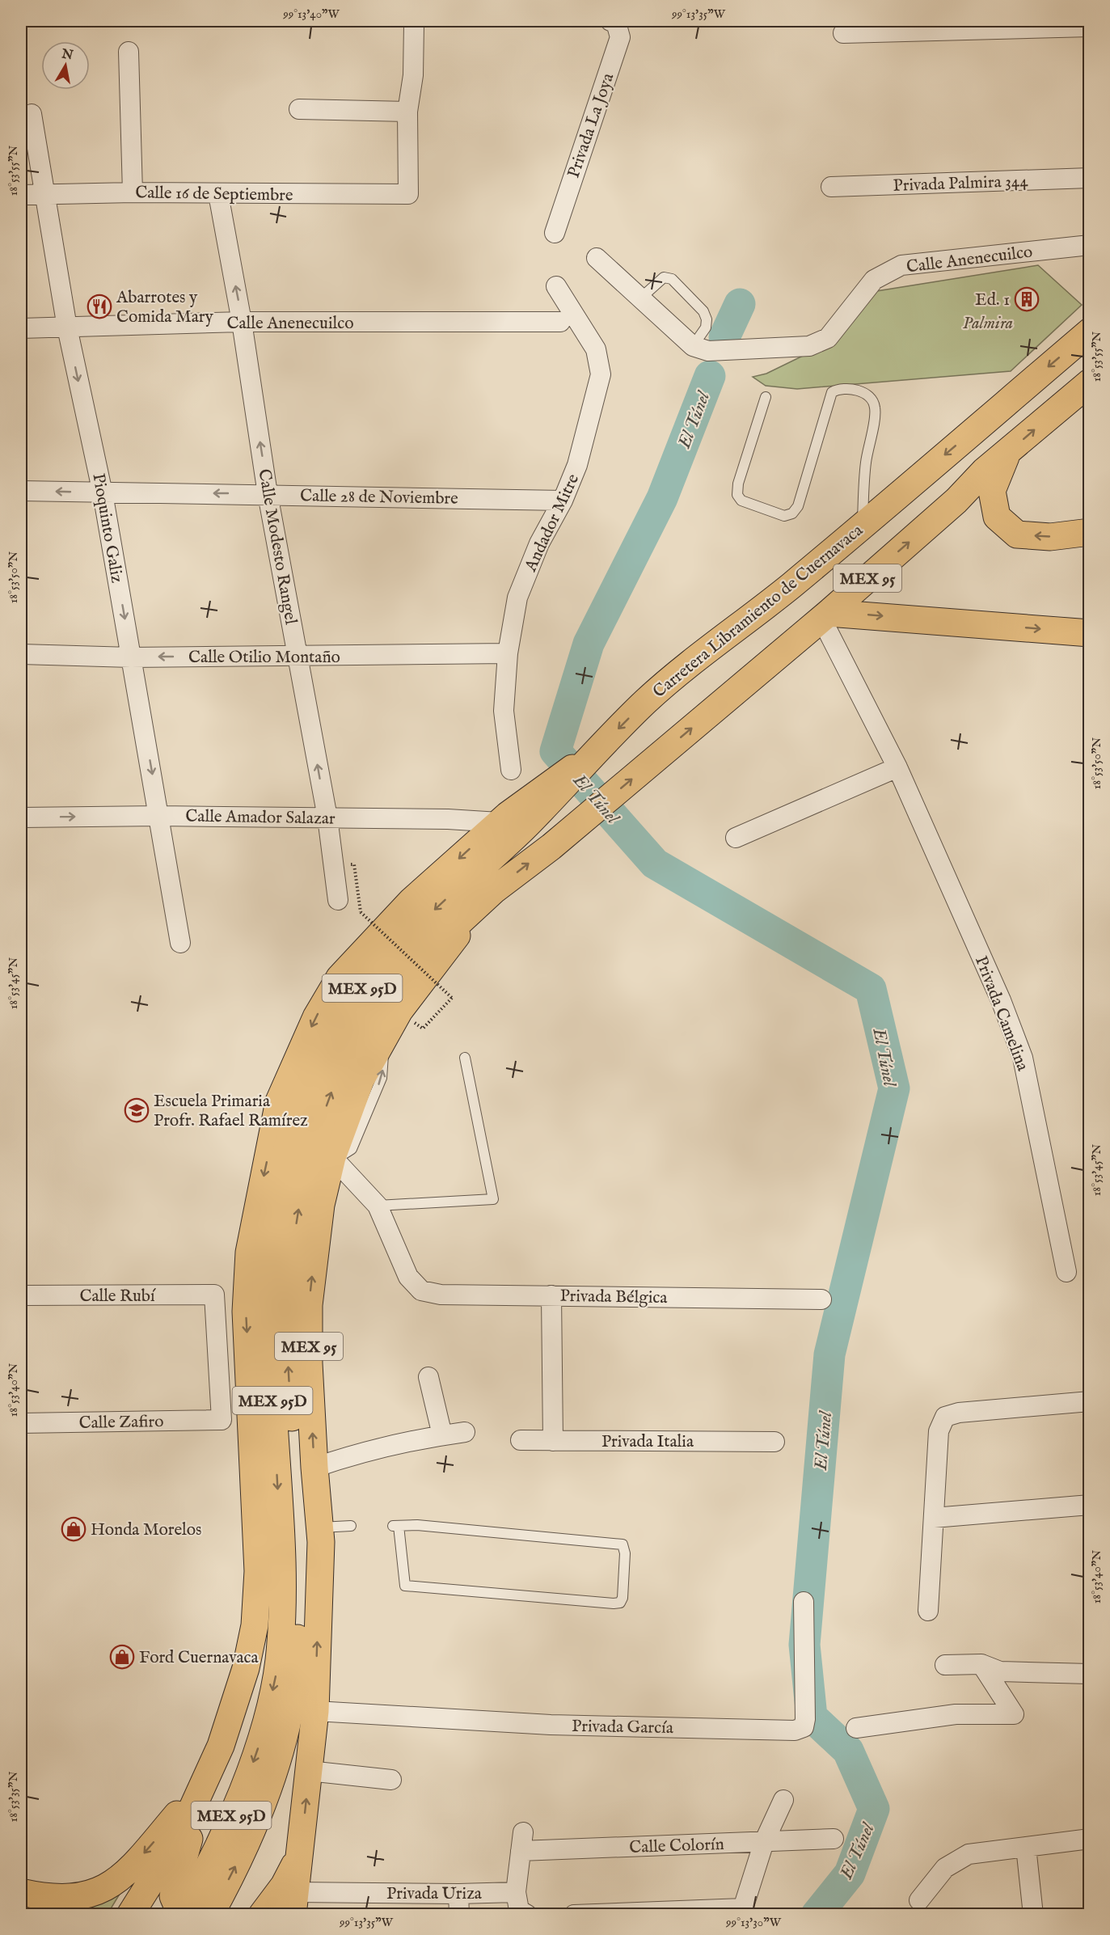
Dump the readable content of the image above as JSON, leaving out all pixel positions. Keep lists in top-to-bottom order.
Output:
{
  "streets": {
    "main road": ["MEX 95", "Carretera Libramiento de Cuernavaca", "MEX 95D"],
    "street": [
      "Privada La Joya",
      "Privada Palmira 344",
      "Calle 16 de Septiembre",
      "Calle Anenecuilco",
      "Calle 28 de Noviembre",
      "Andador Mitre",
      "Pioquinto Galiz",
      "Calle Modesto Rangel",
      "Calle Otilio Montaño",
      "Calle Amador Salazar",
      "Privada Camelina",
      "Calle Rubí",
      "Privada Bélgica",
      "Calle Zafiro",
      "Privada Italia",
      "Privada García",
      "Calle Colorín",
      "Privada Uriza"
    ]
  },
  "crossings": [
    ["Calle 16 de Septiembre", "Pioquinto Galiz"],
    ["Calle 16 de Septiembre", "Calle Modesto Rangel"],
    ["Calle Anenecuilco", "Pioquinto Galiz"],
    ["Calle Anenecuilco", "Calle Modesto Rangel"],
    ["Calle 28 de Noviembre", "Andador Mitre"],
    ["Calle 28 de Noviembre", "Pioquinto Galiz"],
    ["Calle 28 de Noviembre", "Calle Modesto Rangel"],
    ["Andador Mitre", "Calle Otilio Montaño"],
    ["Pioquinto Galiz", "Calle Otilio Montaño"],
    ["Pioquinto Galiz", "Calle Amador Salazar"],
    ["Calle Modesto Rangel", "Calle Otilio Montaño"],
    ["Calle Modesto Rangel", "Calle Amador Salazar"],
    ["MEX 95", "MEX 95D"],
    ["MEX 95", "Privada Camelina"],
    ["MEX 95", "Privada García"],
    ["MEX 95", "Privada Uriza"],
    ["Carretera Libramiento de Cuernavaca", "MEX 95D"],
    ["Calle Amador Salazar", "MEX 95D"],
    ["Calle Rubí", "Calle Zafiro"],
    ["Privada Bélgica", "Privada Italia"],
    ["Calle Colorín", "Privada Uriza"]
  ],
  "one_way": ["Calle 28 de Noviembre", "Pioquinto Galiz", "Calle Modesto Rangel"],
  "water": ["El Túnel"],
  "parks": ["Palmira"],
  "places": {
    "building": ["Ed. 1"],
    "restaurant": ["Abarrotes y Comida Mary"],
    "school or university": ["Escuela Primaria Profr. Rafael Ramírez"],
    "shop": ["Honda Morelos", "Ford Cuernavaca"]
  },
  "north": "top",
  "coordinates": [
    "99°13'40\"W",
    "99°13'35\"W",
    "18°53'55\"N",
    "18°53'50\"N",
    "18°53'45\"N",
    "18°53'40\"N",
    "18°53'35\"N",
    "99°13'30\"W"
  ]
}
